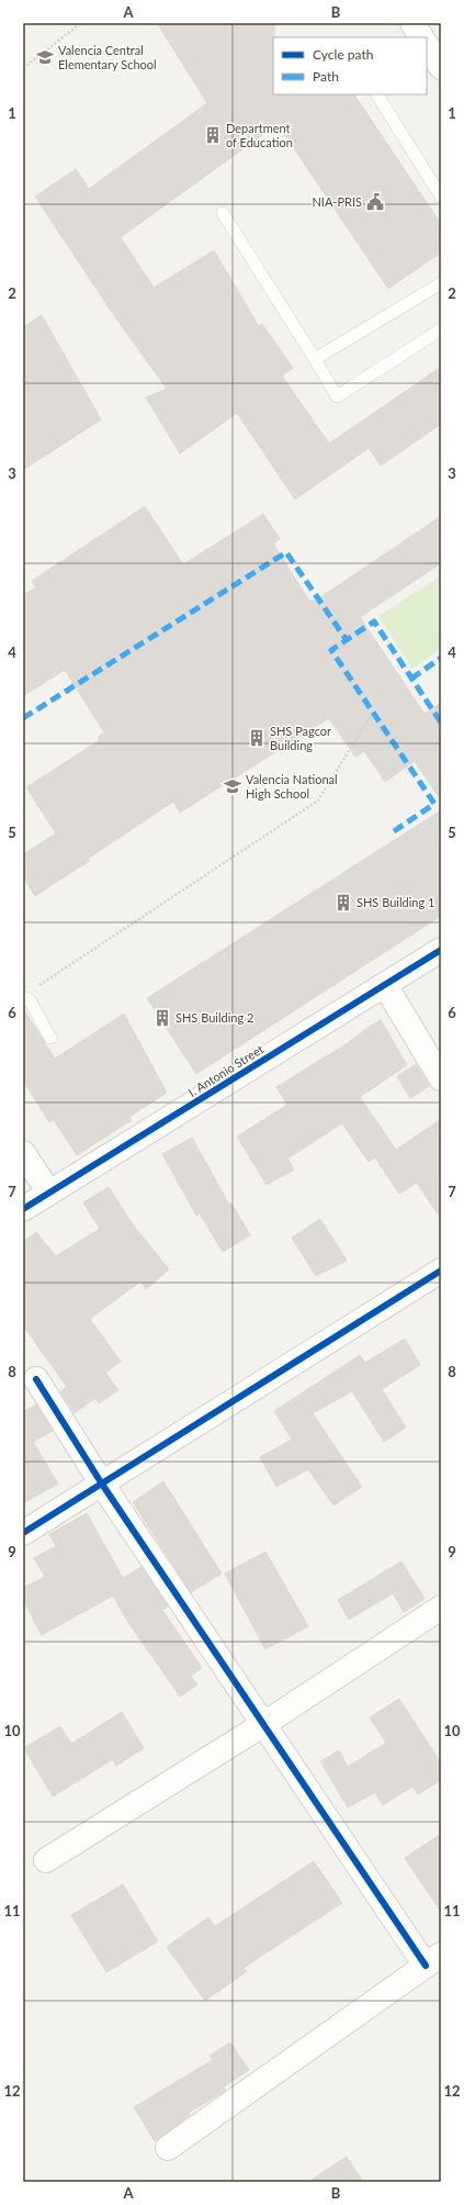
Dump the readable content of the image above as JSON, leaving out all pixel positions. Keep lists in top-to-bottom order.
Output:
{
  "streets": {
    "street": ["I. Antonio Street"]
  },
  "places": {
    "school or university": ["Valencia Central Elementary School", "Valencia National High School"],
    "building": [
      "Department of Education",
      "SHS Pagcor Building",
      "SHS Building 1",
      "SHS Building 2"
    ],
    "public building": ["NIA-PRIS"]
  },
  "legend": ["Cycle path", "Path"],
  "grid": {
    "columns": ["A", "B"],
    "rows": [
      "1",
      "2",
      "3",
      "4",
      "5",
      "6",
      "7",
      "8",
      "9",
      "10",
      "11",
      "12"
    ]
  }
}
